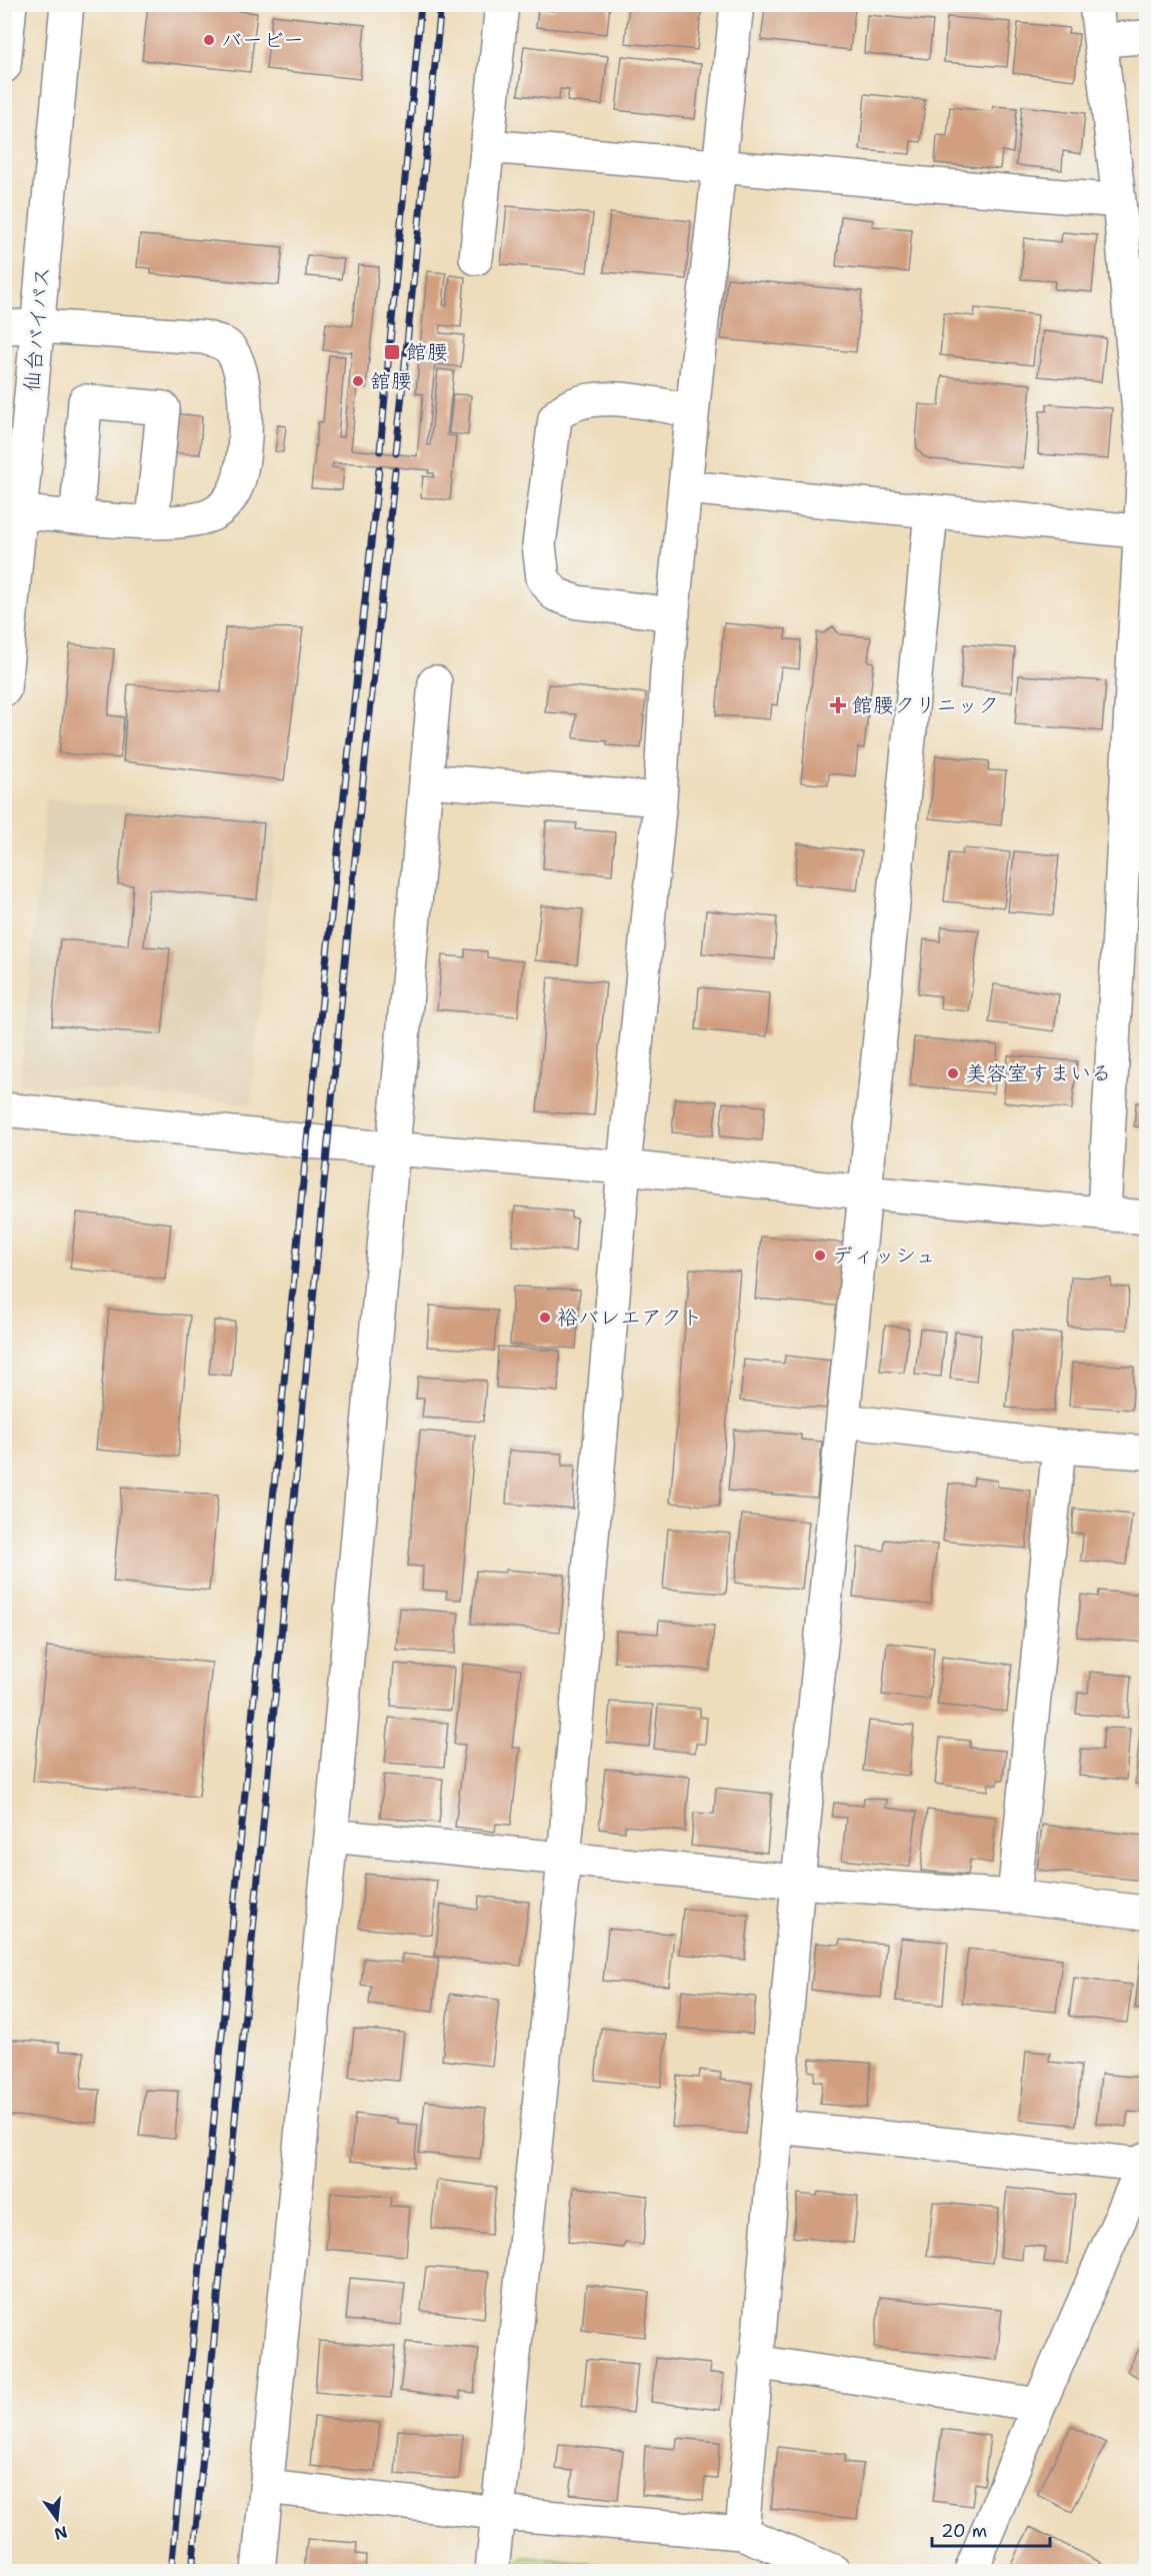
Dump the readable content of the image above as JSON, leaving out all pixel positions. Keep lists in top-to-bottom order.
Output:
{
  "streets": {
    "main road": ["仙台バイパス"]
  },
  "places": {
    "other": [
      "バービー",
      "舘腰",
      "美容室すまいる",
      "ディッシュ",
      "裕バレエアクト"
    ],
    "transit": ["館腰"],
    "health": ["館腰クリニック"]
  },
  "scale_bar": "20 m",
  "north": "bottom"
}
